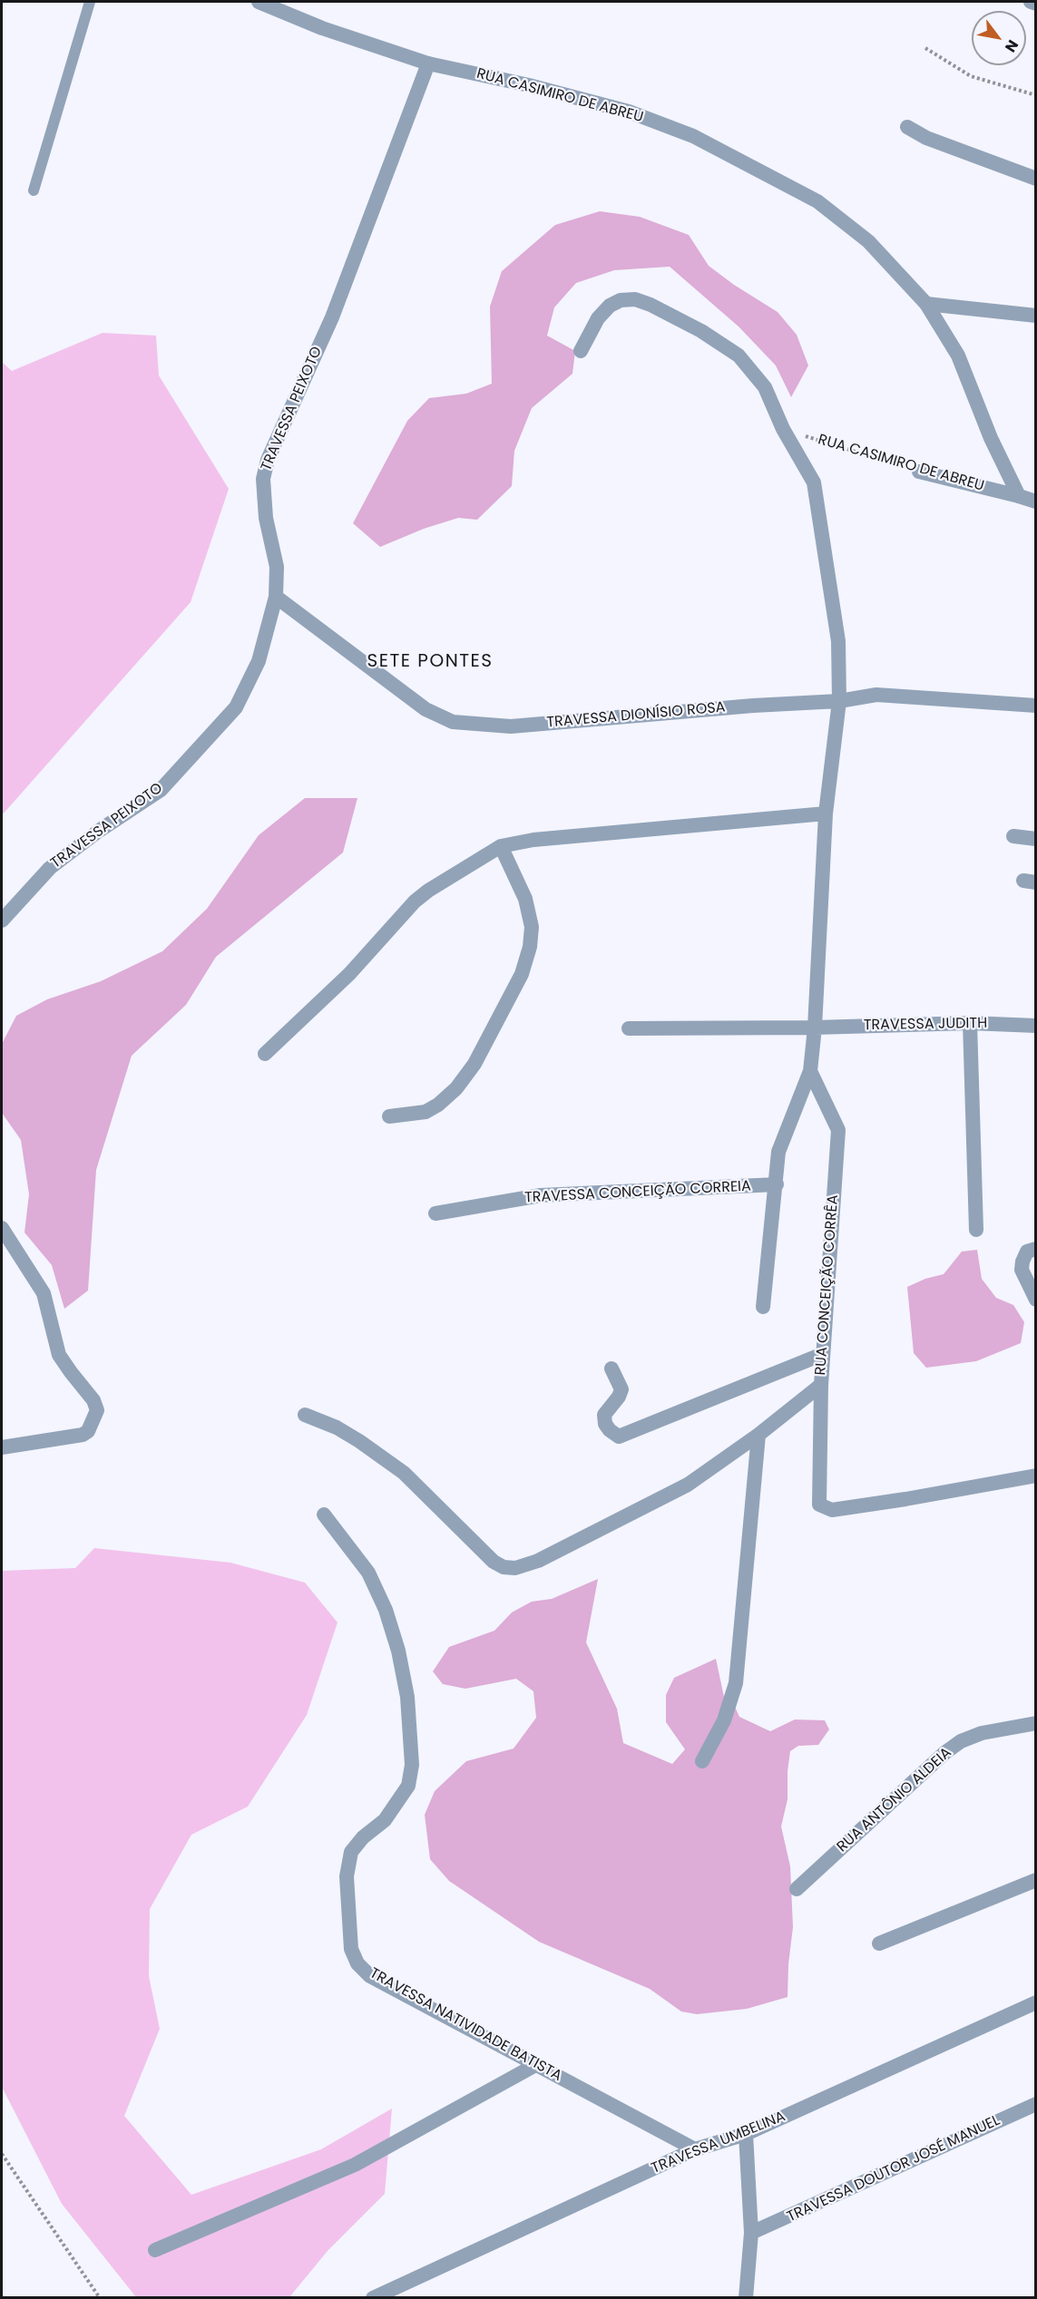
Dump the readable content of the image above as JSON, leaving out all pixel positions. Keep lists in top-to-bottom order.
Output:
{
  "streets": {
    "street": [
      "RUA CASIMIRO DE ABREU",
      "TRAVESSA PEIXOTO",
      "TRAVESSA DIONÍSIO ROSA",
      "TRAVESSA JUDITH",
      "TRAVESSA CONCEIÇÃO CORREIA",
      "RUA CONCEIÇÃO CORRÊA",
      "RUA ANTÔNIO ALDEIA",
      "TRAVESSA NATIVIDADE BATISTA",
      "TRAVESSA UMBELINA",
      "TRAVESSA DOUTOR JOSÉ MANUEL"
    ]
  },
  "crossings": [
    ["RUA CASIMIRO DE ABREU", "TRAVESSA PEIXOTO"],
    ["TRAVESSA PEIXOTO", "TRAVESSA DIONÍSIO ROSA"],
    ["TRAVESSA NATIVIDADE BATISTA", "TRAVESSA UMBELINA"]
  ],
  "districts": ["SETE PONTES"],
  "north": "bottom right"
}
